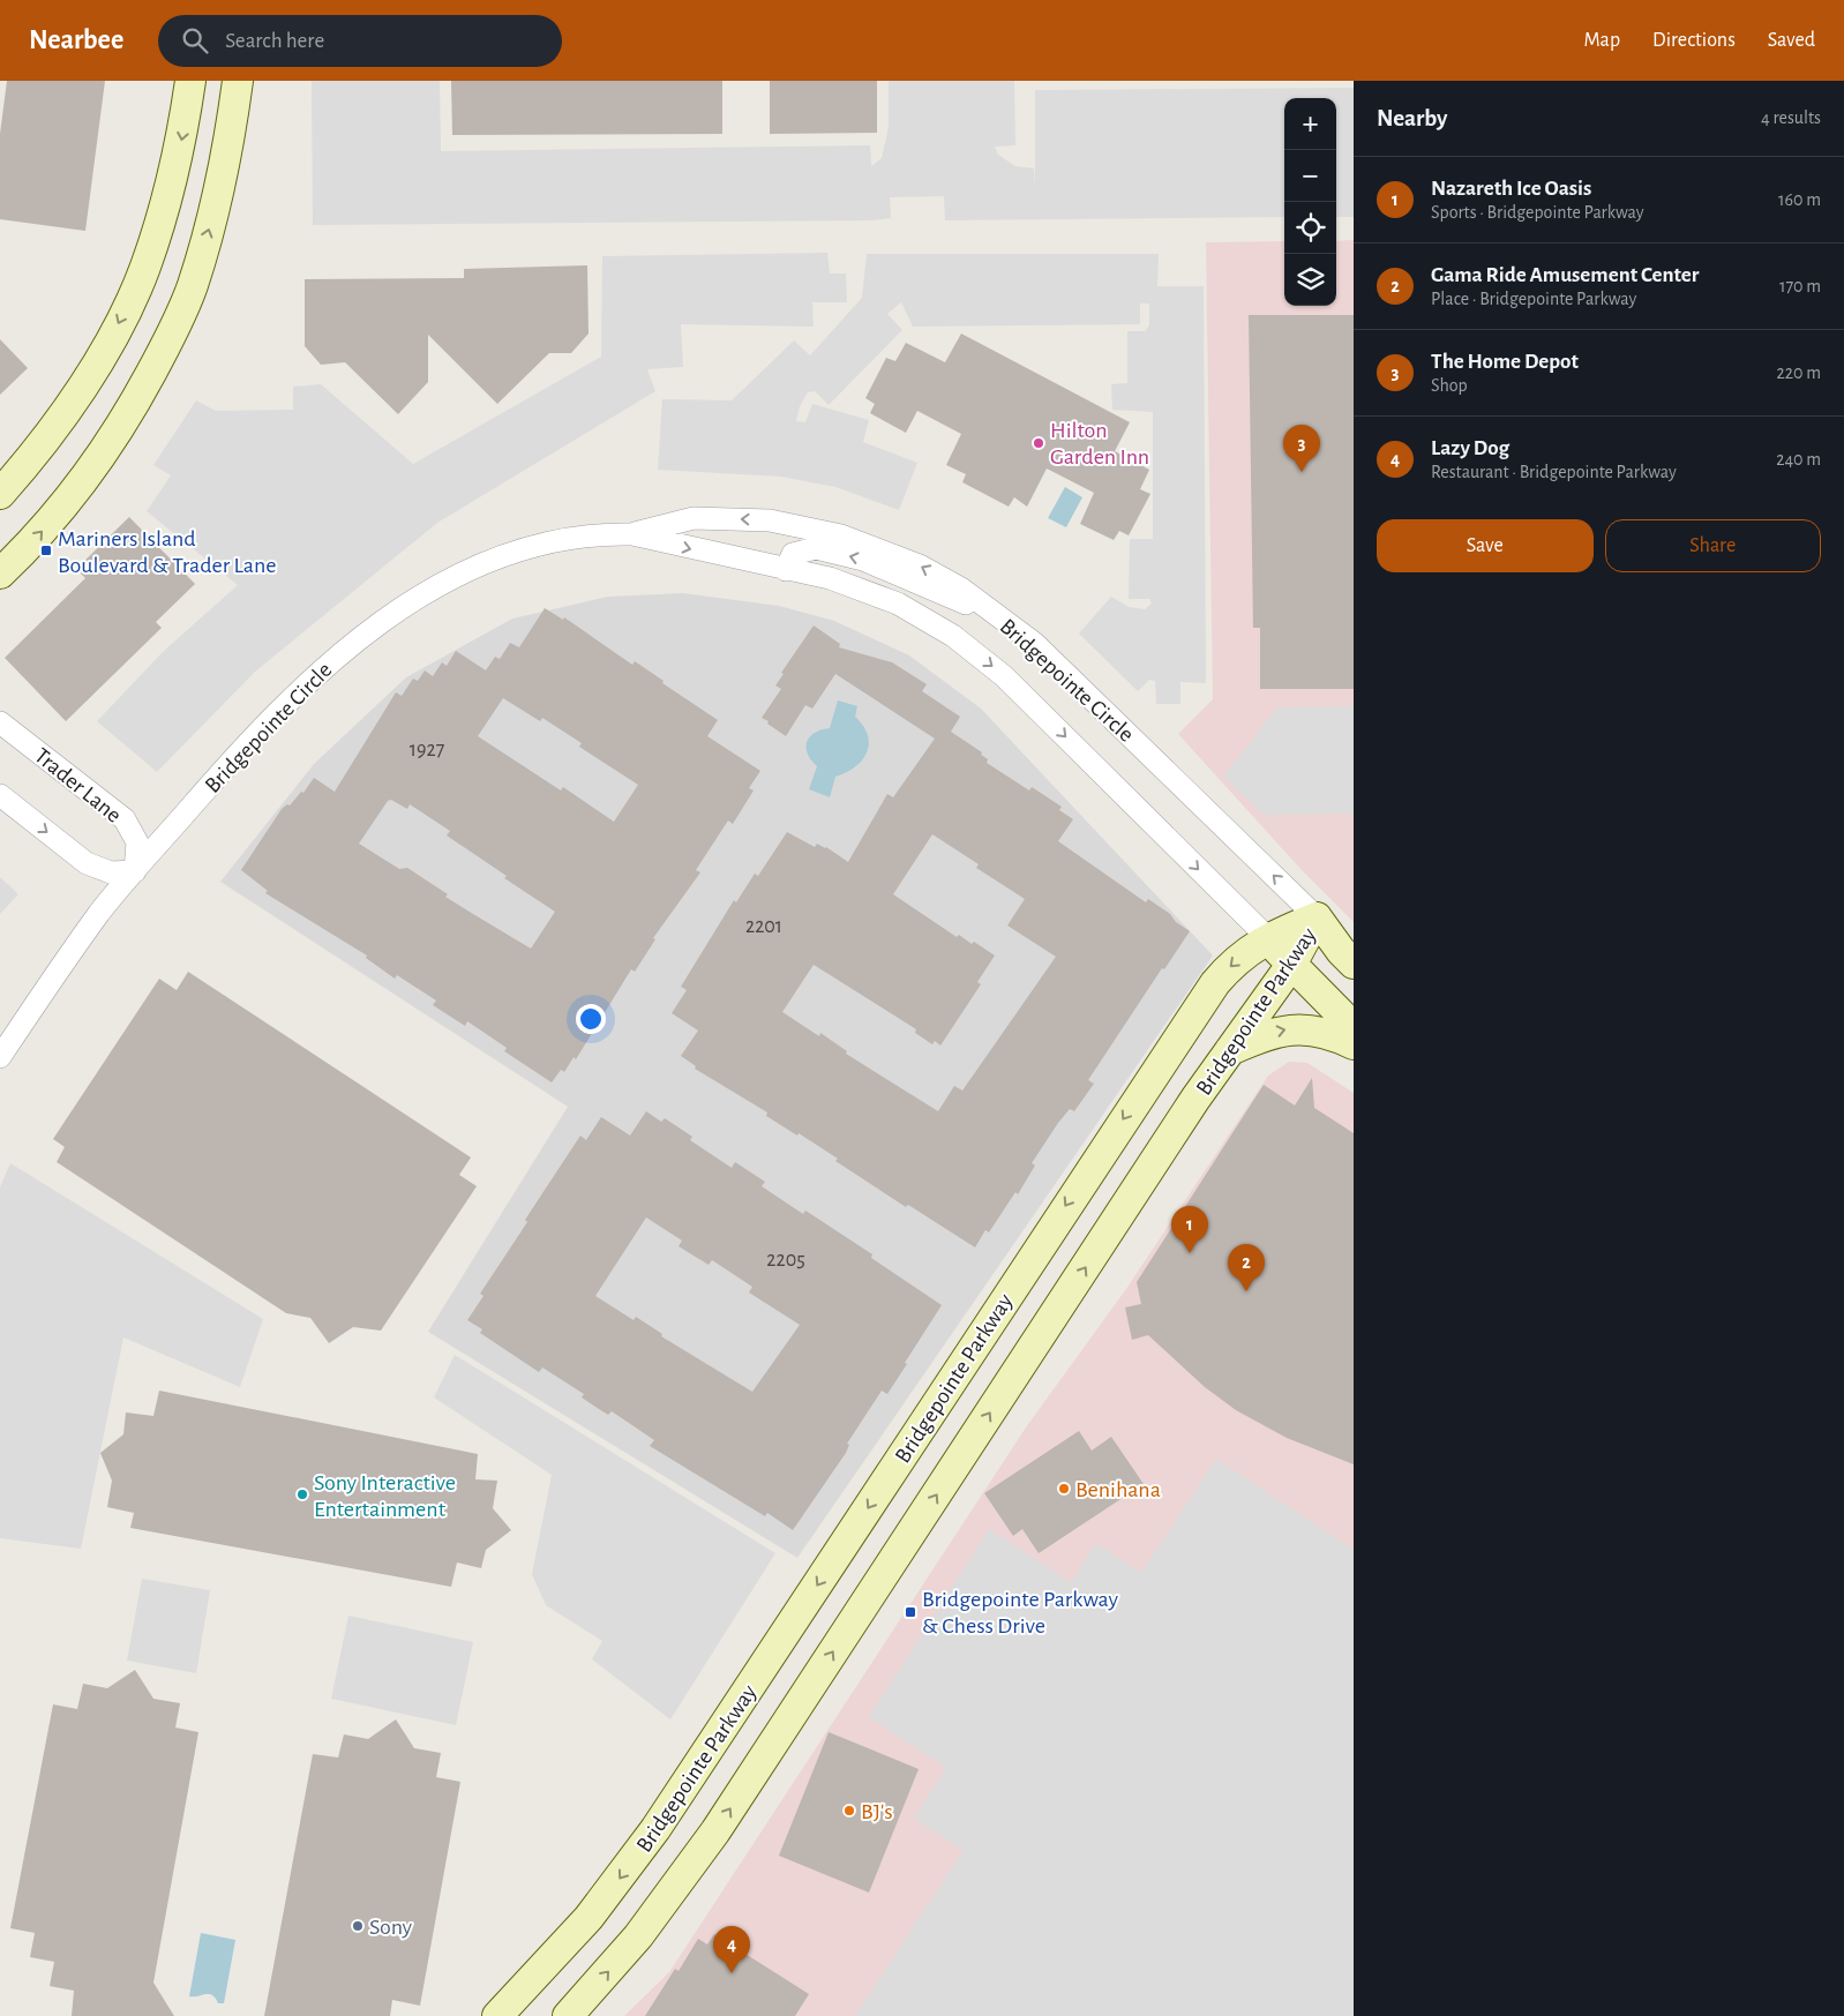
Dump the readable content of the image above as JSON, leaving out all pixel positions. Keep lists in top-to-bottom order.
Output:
{
  "streets": {
    "main road": ["Bridgepointe Circle", "Bridgepointe Parkway"],
    "street": ["Trader Lane"]
  },
  "crossings": [
    ["Bridgepointe Circle", "Trader Lane"],
    ["Bridgepointe Circle", "Bridgepointe Parkway"]
  ],
  "places": {
    "other": [
      "Hilton Garden Inn",
      "Benihana",
      "Sony Interactive Entertainment",
      "BJ's",
      "Sony"
    ],
    "transit": ["Mariners Island Boulevard & Trader Lane", "Bridgepointe Parkway & Chess Drive"]
  },
  "house_numbers": ["1927", "2201", "2205"],
  "page": {
    "header": "Nearbee",
    "search": "Search here",
    "nav": ["Map", "Directions", "Saved"],
    "heading": ["Nearby", "4 results"],
    "map_buttons": ["+", "−"],
    "list": [
      {
        "mark": "1",
        "name": "Nazareth Ice Oasis",
        "note": "Sports · Bridgepointe Parkway",
        "value": "160 m"
      },
      {
        "mark": "2",
        "name": "Gama Ride Amusement Center",
        "note": "Place · Bridgepointe Parkway",
        "value": "170 m"
      },
      {
        "mark": "3",
        "name": "The Home Depot",
        "note": "Shop",
        "value": "220 m"
      },
      {
        "mark": "4",
        "name": "Lazy Dog",
        "note": "Restaurant · Bridgepointe Parkway",
        "value": "240 m"
      }
    ],
    "pins": [
      "3",
      "1",
      "2",
      "4"
    ],
    "buttons": ["Save", "Share"]
  }
}
